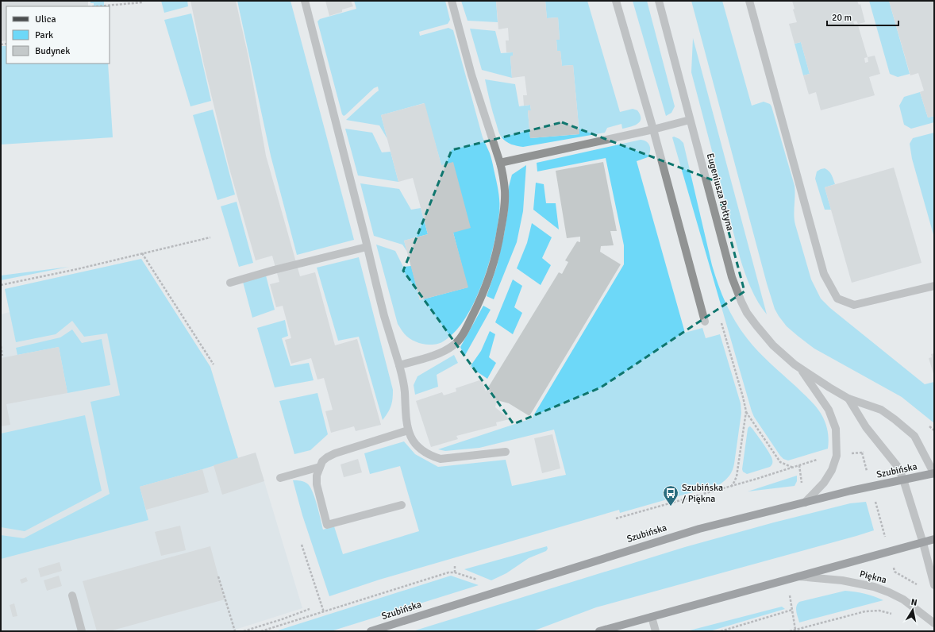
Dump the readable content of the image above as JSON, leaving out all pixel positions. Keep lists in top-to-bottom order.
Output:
{
  "streets": {
    "main road": ["Szubińska"],
    "street": ["Eugeniusza Połtyna", "Piękna"]
  },
  "crossings": [
    ["Eugeniusza Połtyna", "Szubińska"]
  ],
  "places": {
    "bus stop": ["Szubińska / Piękna"]
  },
  "legend": ["Ulica", "Park", "Budynek"],
  "scale_bar": "20 m",
  "north": "top"
}
